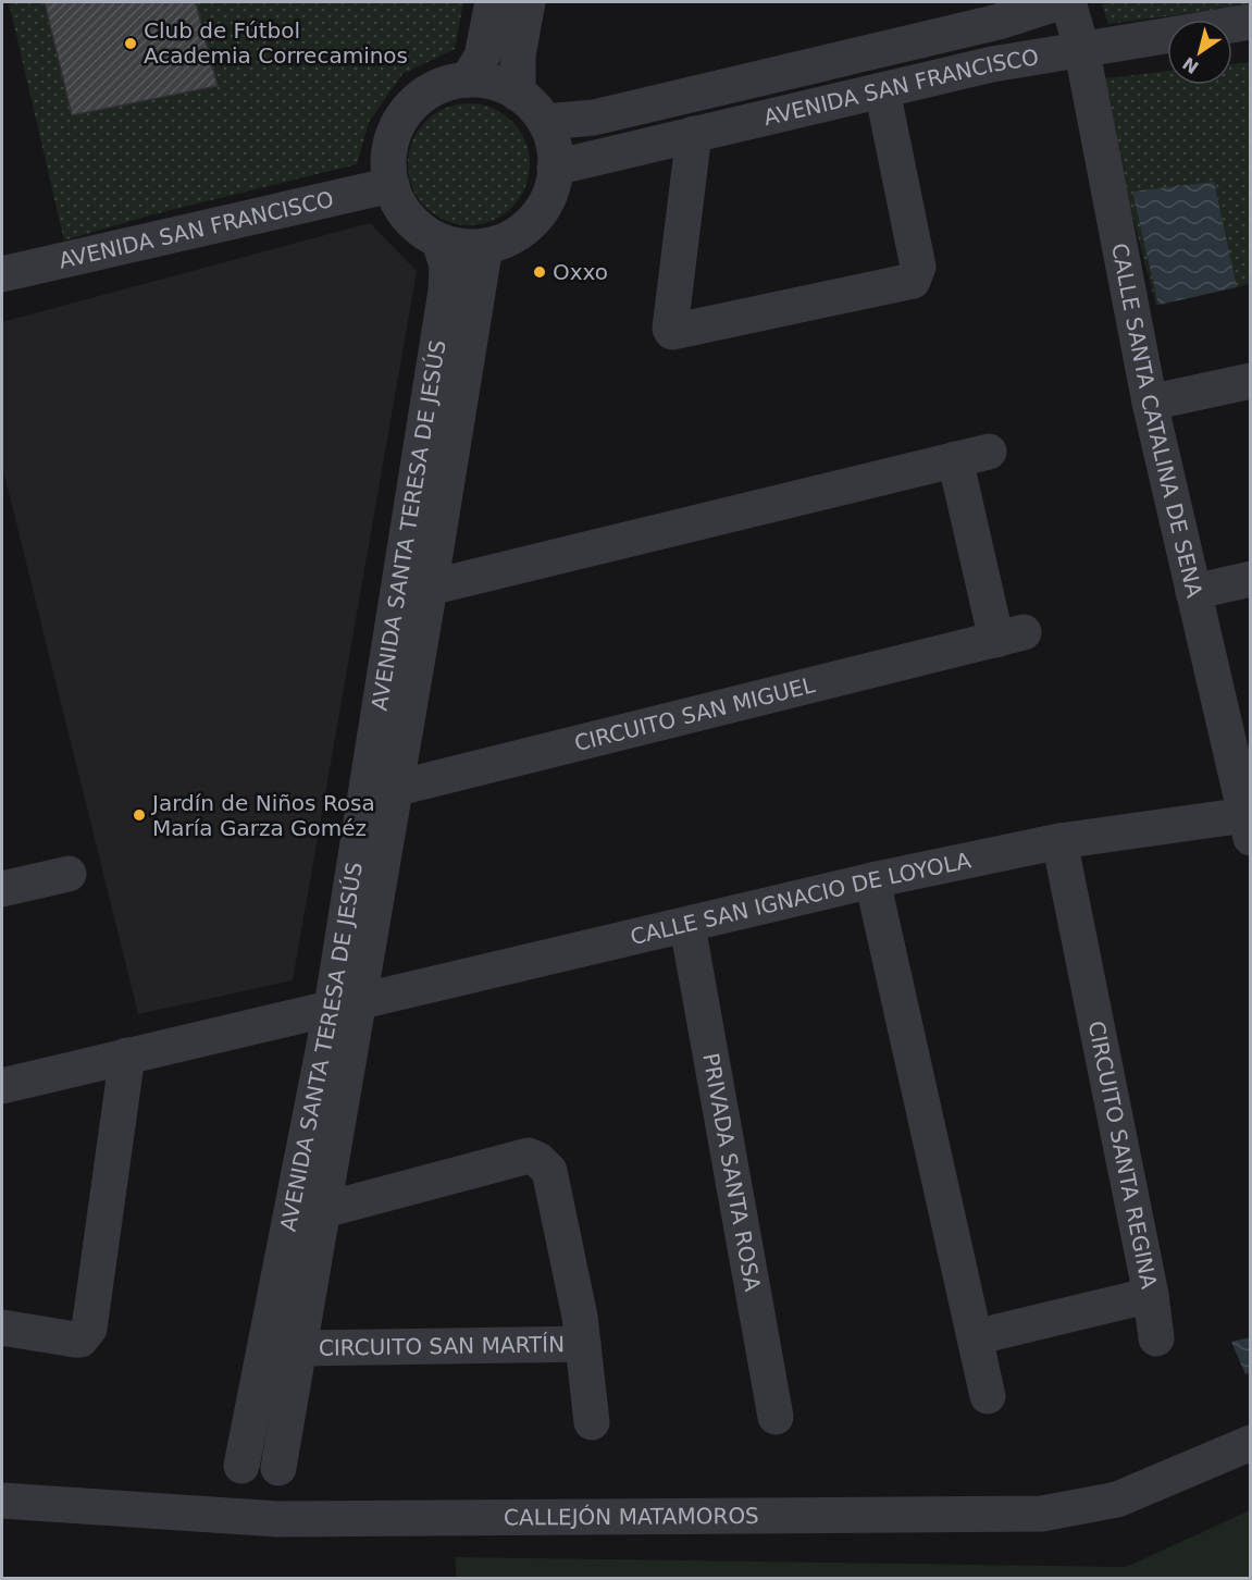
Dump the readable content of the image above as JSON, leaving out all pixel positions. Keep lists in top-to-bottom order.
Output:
{
  "streets": {
    "street": [
      "AVENIDA SAN FRANCISCO",
      "CALLE SANTA CATALINA DE SENA",
      "AVENIDA SANTA TERESA DE JESÚS",
      "CIRCUITO SAN MIGUEL",
      "CALLE SAN IGNACIO DE LOYOLA",
      "CIRCUITO SANTA REGINA",
      "PRIVADA SANTA ROSA",
      "CIRCUITO SAN MARTÍN",
      "CALLEJÓN MATAMOROS"
    ]
  },
  "crossings": [
    ["AVENIDA SAN FRANCISCO", "CALLE SANTA CATALINA DE SENA"],
    ["AVENIDA SAN FRANCISCO", "AVENIDA SANTA TERESA DE JESÚS"],
    ["CALLE SANTA CATALINA DE SENA", "CALLE SAN IGNACIO DE LOYOLA"],
    ["AVENIDA SANTA TERESA DE JESÚS", "CIRCUITO SAN MIGUEL"],
    ["AVENIDA SANTA TERESA DE JESÚS", "CALLE SAN IGNACIO DE LOYOLA"],
    ["AVENIDA SANTA TERESA DE JESÚS", "CIRCUITO SAN MARTÍN"],
    ["CALLE SAN IGNACIO DE LOYOLA", "CIRCUITO SANTA REGINA"],
    ["CALLE SAN IGNACIO DE LOYOLA", "PRIVADA SANTA ROSA"]
  ],
  "places": ["Club de Fútbol Academia Correcaminos", "Oxxo", "Jardín de Niños Rosa María Garza Goméz"],
  "north": "bottom left"
}
